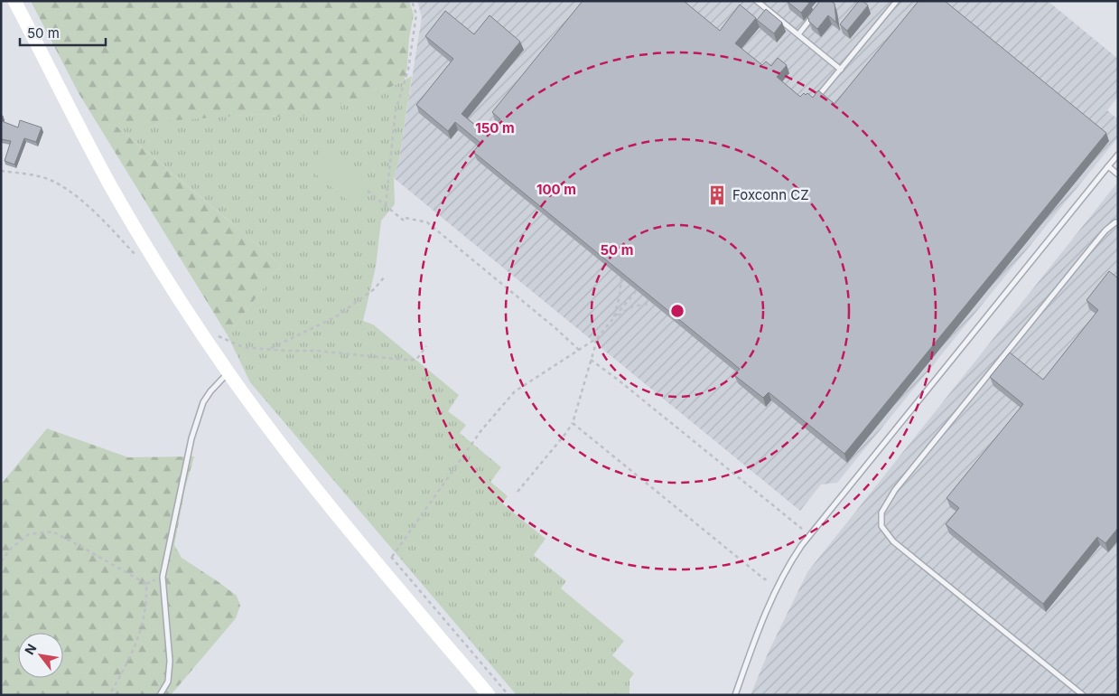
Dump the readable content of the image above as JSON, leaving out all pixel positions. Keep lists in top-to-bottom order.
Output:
{
  "places": {
    "building": ["Foxconn CZ"]
  },
  "scale_bar": "50 m",
  "north": "top left",
  "rings": ["150 m", "100 m", "50 m"]
}
